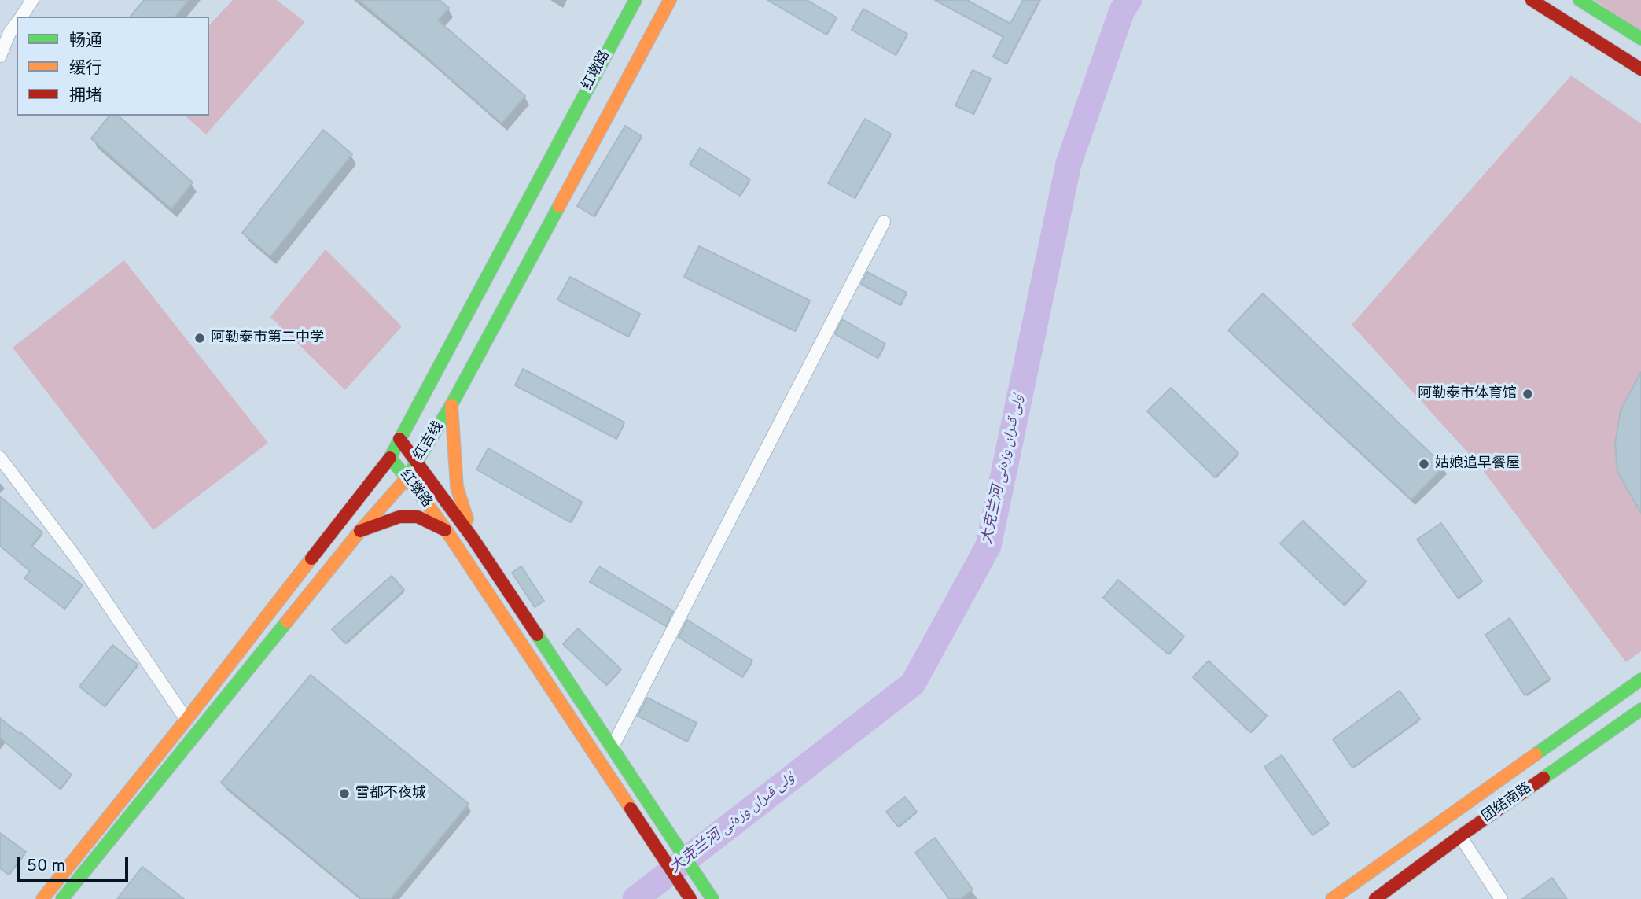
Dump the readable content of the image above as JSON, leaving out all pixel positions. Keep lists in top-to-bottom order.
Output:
{
  "streets": {
    "main road": ["红墩路", "红吉线", "团结南路"]
  },
  "crossings": [
    ["红墩路", "红吉线"]
  ],
  "water": ["大克兰河 ۇلى قىران وزەنى"],
  "places": [
    "阿勒泰市第二中学",
    "阿勒泰市体育馆",
    "姑娘追早餐屋",
    "雪都不夜城"
  ],
  "legend": ["畅通", "缓行", "拥堵"],
  "scale_bar": "50 m"
}
